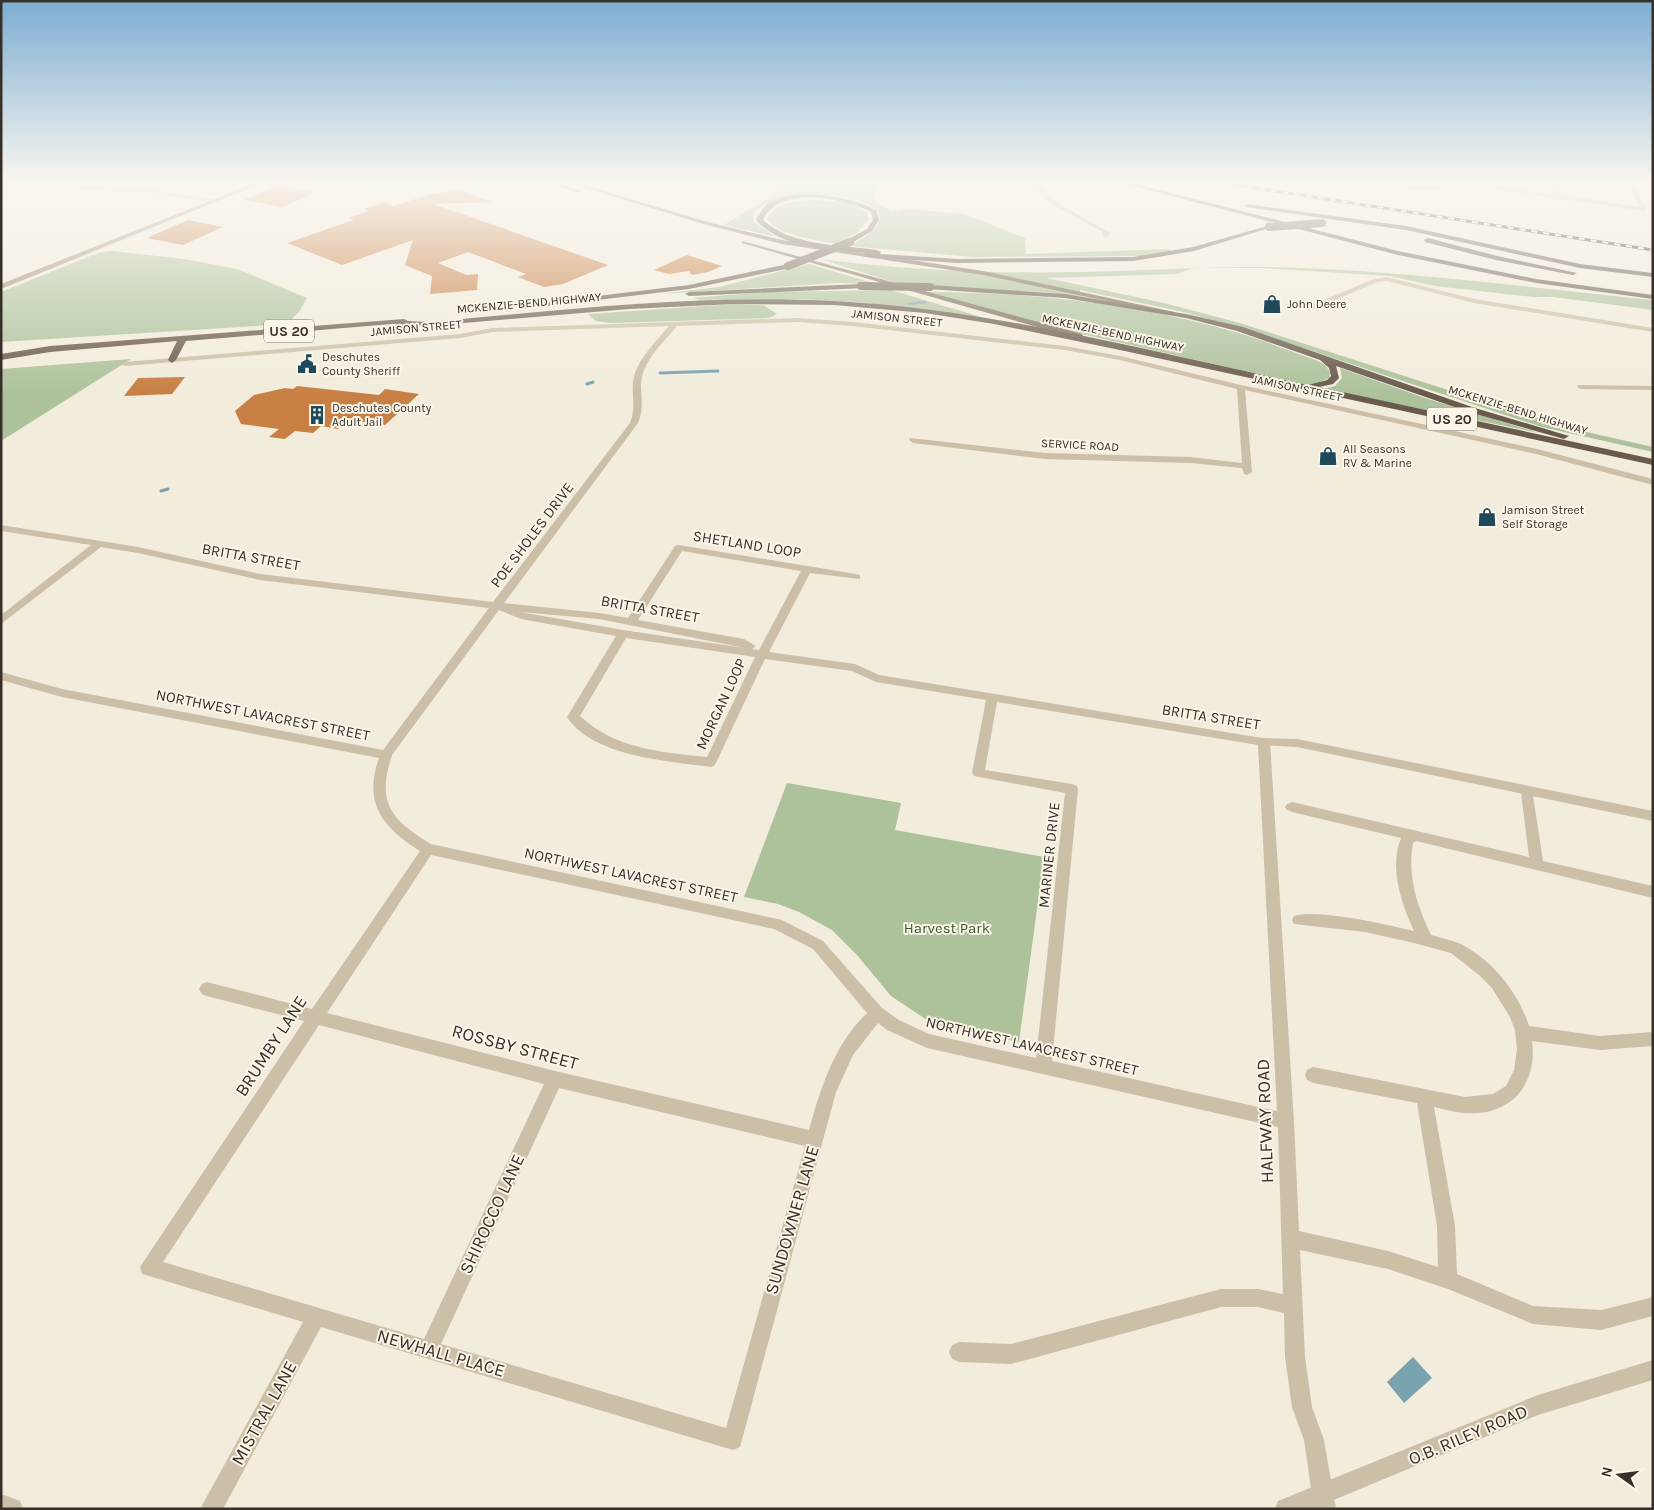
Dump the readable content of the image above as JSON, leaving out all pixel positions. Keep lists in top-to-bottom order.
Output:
{
  "streets": {
    "highway": ["MCKENZIE-BEND HIGHWAY", "US 20"],
    "street": [
      "JAMISON STREET",
      "SERVICE ROAD",
      "POE SHOLES DRIVE",
      "SHETLAND LOOP",
      "BRITTA STREET",
      "MORGAN LOOP",
      "NORTHWEST LAVACREST STREET",
      "MARINER DRIVE",
      "BRUMBY LANE",
      "ROSSBY STREET",
      "HALFWAY ROAD",
      "SHIROCCO LANE",
      "SUNDOWNER LANE",
      "NEWHALL PLACE",
      "MISTRAL LANE",
      "O.B. RILEY ROAD"
    ]
  },
  "crossings": [
    ["MCKENZIE-BEND HIGHWAY", "US 20"],
    ["JAMISON STREET", "SERVICE ROAD"],
    ["JAMISON STREET", "POE SHOLES DRIVE"],
    ["POE SHOLES DRIVE", "BRITTA STREET"],
    ["POE SHOLES DRIVE", "NORTHWEST LAVACREST STREET"],
    ["SHETLAND LOOP", "BRITTA STREET"],
    ["SHETLAND LOOP", "MORGAN LOOP"],
    ["BRITTA STREET", "MORGAN LOOP"],
    ["BRITTA STREET", "MARINER DRIVE"],
    ["BRITTA STREET", "HALFWAY ROAD"],
    ["NORTHWEST LAVACREST STREET", "MARINER DRIVE"],
    ["NORTHWEST LAVACREST STREET", "BRUMBY LANE"],
    ["NORTHWEST LAVACREST STREET", "HALFWAY ROAD"],
    ["NORTHWEST LAVACREST STREET", "SUNDOWNER LANE"],
    ["BRUMBY LANE", "ROSSBY STREET"],
    ["BRUMBY LANE", "NEWHALL PLACE"],
    ["ROSSBY STREET", "SHIROCCO LANE"],
    ["ROSSBY STREET", "SUNDOWNER LANE"],
    ["HALFWAY ROAD", "O.B. RILEY ROAD"],
    ["SHIROCCO LANE", "NEWHALL PLACE"],
    ["SUNDOWNER LANE", "NEWHALL PLACE"],
    ["NEWHALL PLACE", "MISTRAL LANE"]
  ],
  "parks": ["Harvest Park"],
  "places": {
    "shop": ["John Deere", "All Seasons RV & Marine", "Jamison Street Self Storage"],
    "public building": ["Deschutes County Sheriff"],
    "building": ["Deschutes County Adult Jail"]
  },
  "north": "left"
}
